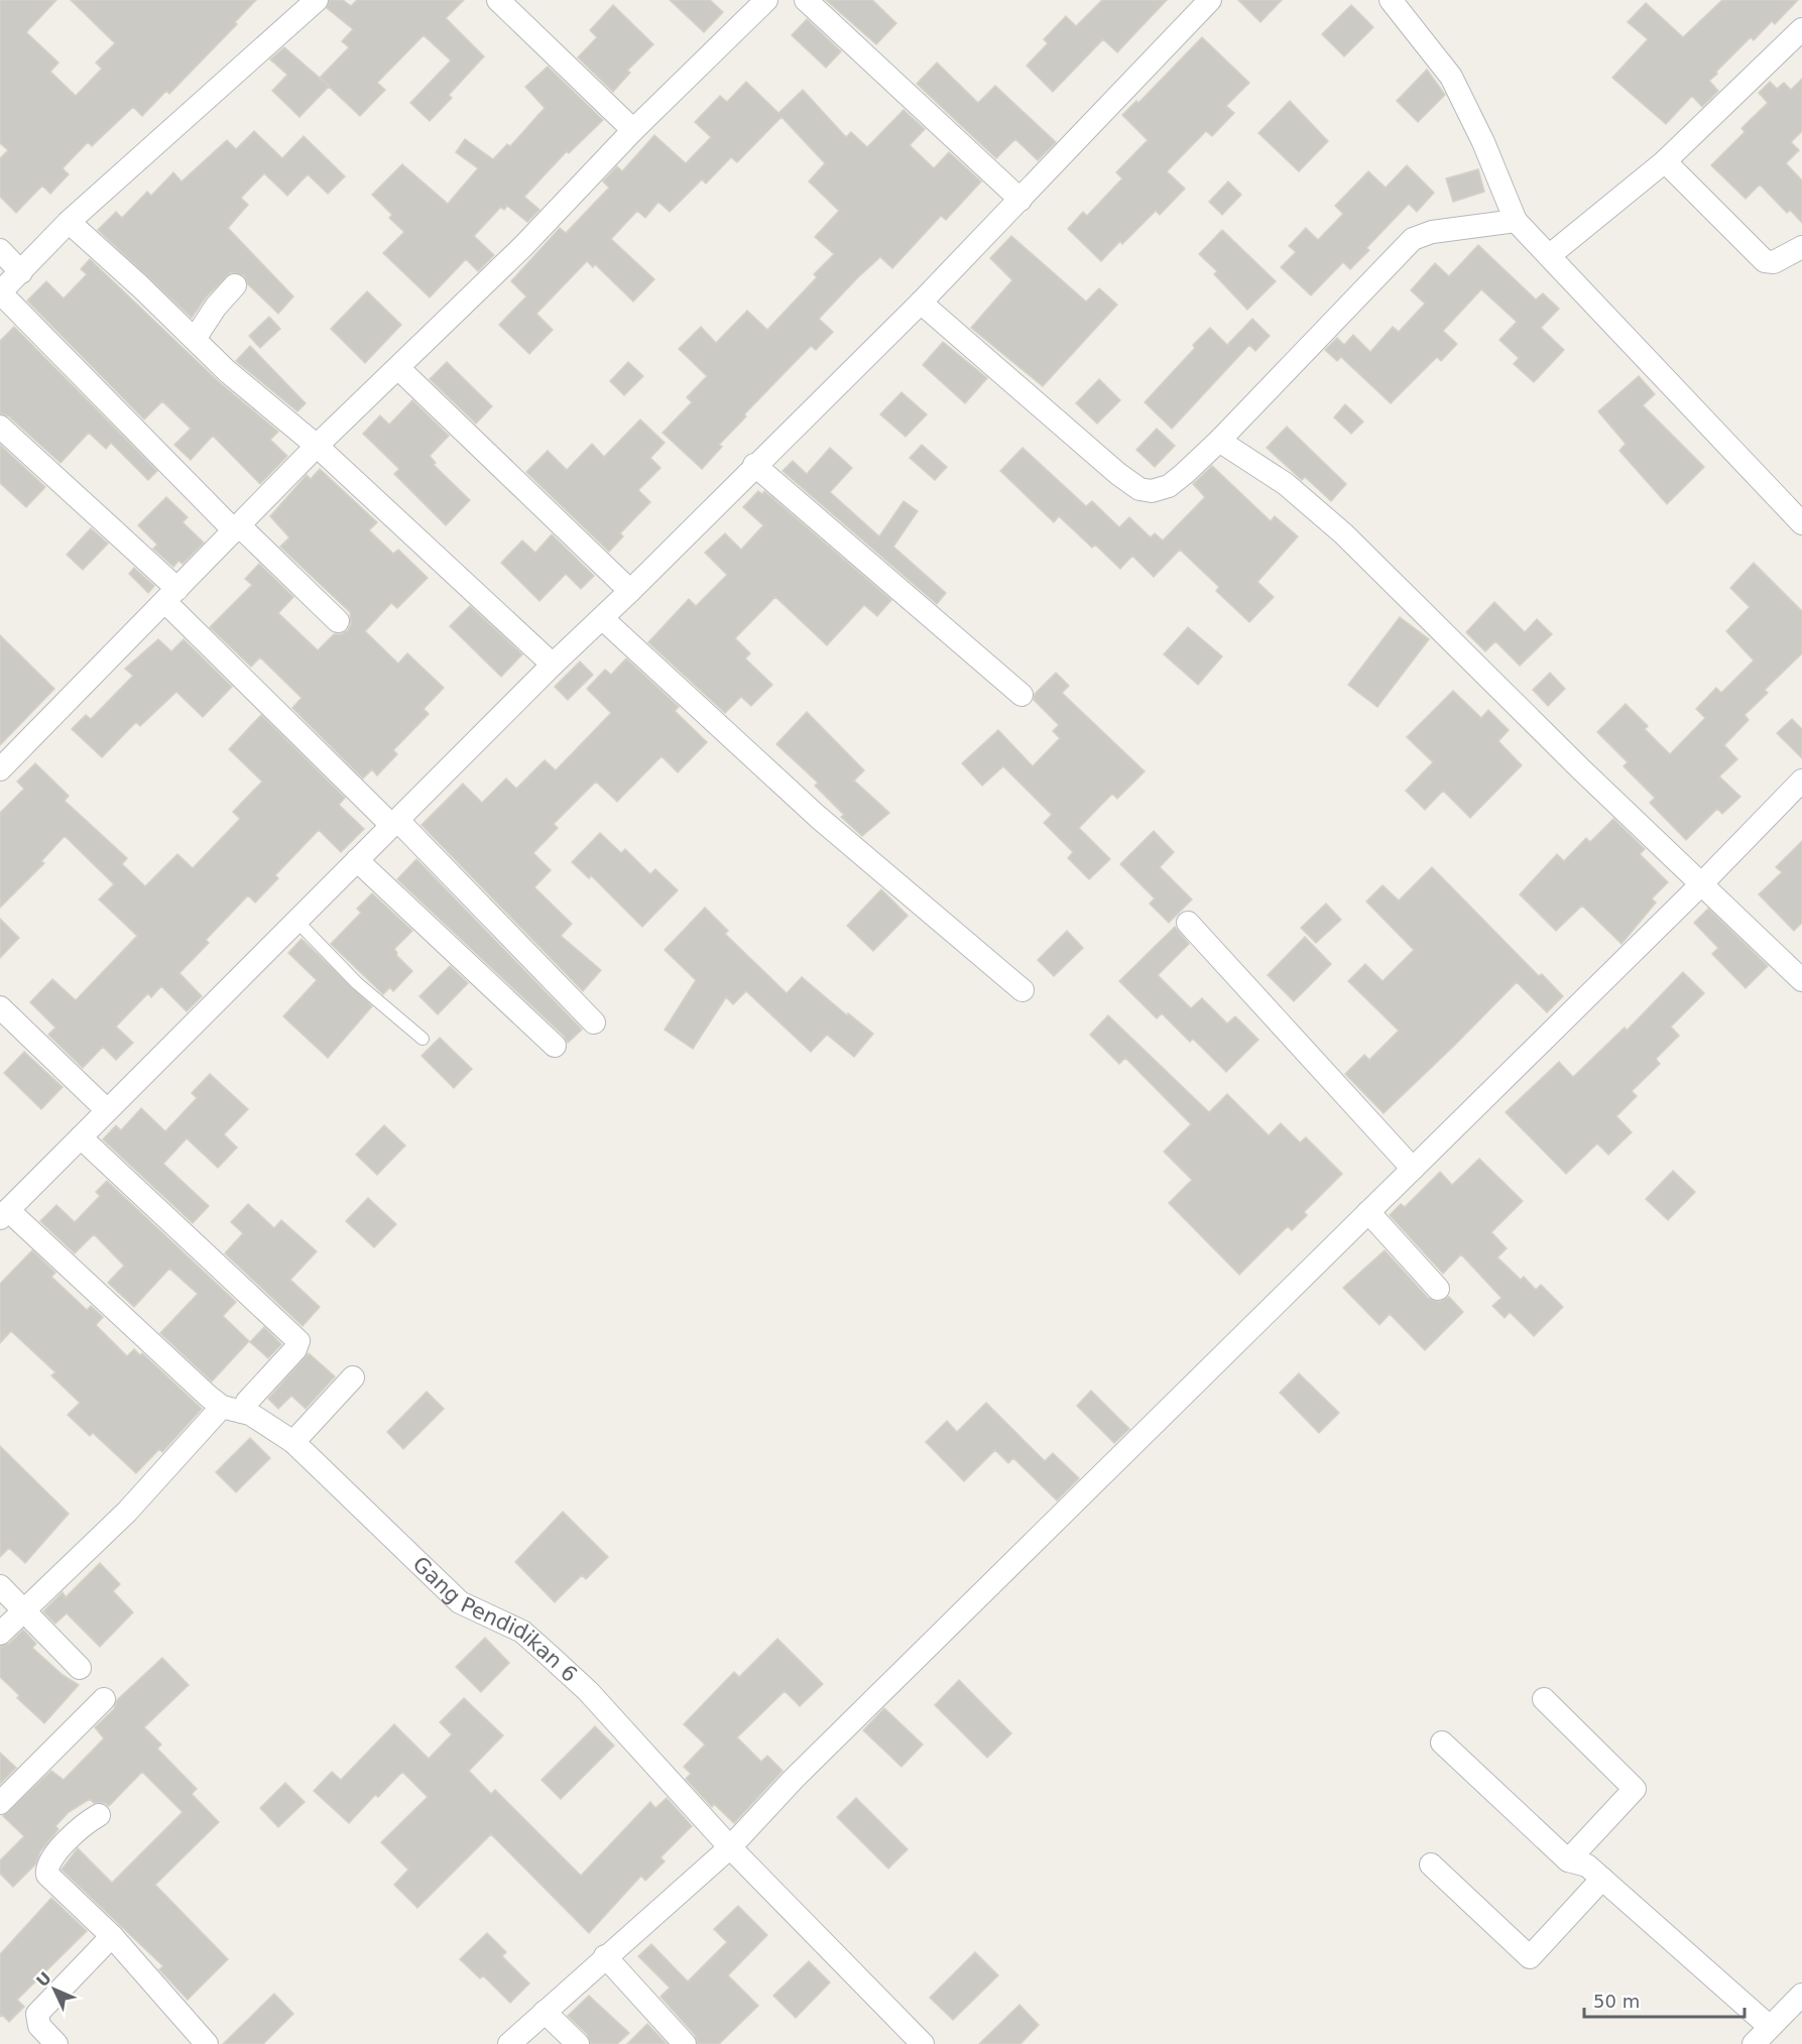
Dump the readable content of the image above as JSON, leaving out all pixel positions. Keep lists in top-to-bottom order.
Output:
{
  "streets": {
    "street": ["Gang Pendidikan 6"]
  },
  "scale_bar": "50 m",
  "north": "top left"
}
